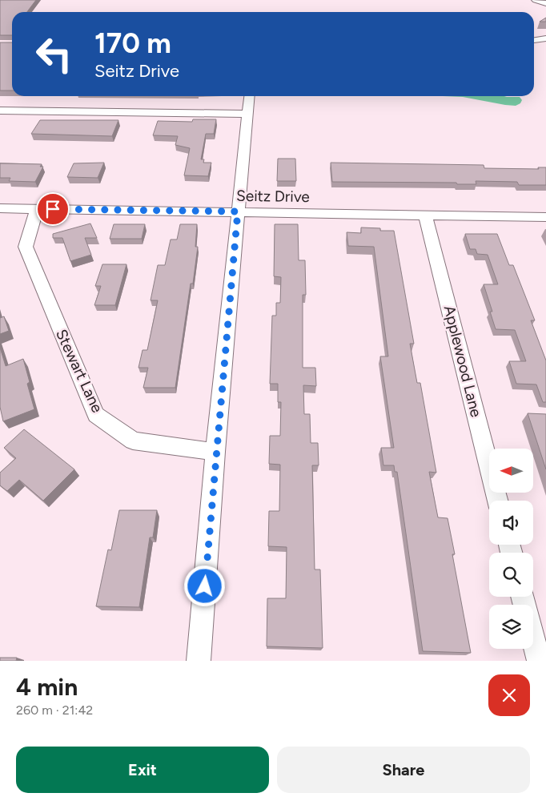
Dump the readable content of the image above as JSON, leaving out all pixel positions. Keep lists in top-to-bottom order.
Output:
{
  "streets": {
    "street": ["Seitz Drive", "Applewood Lane", "Stewart Lane"]
  },
  "crossings": [
    ["Seitz Drive", "Applewood Lane"],
    ["Seitz Drive", "Stewart Lane"]
  ],
  "north": "left",
  "page": {
    "turn": ["170 m", "Seitz Drive"],
    "heading": ["4 min", "260 m · 21:42"],
    "buttons": ["Exit", "Share"]
  }
}
